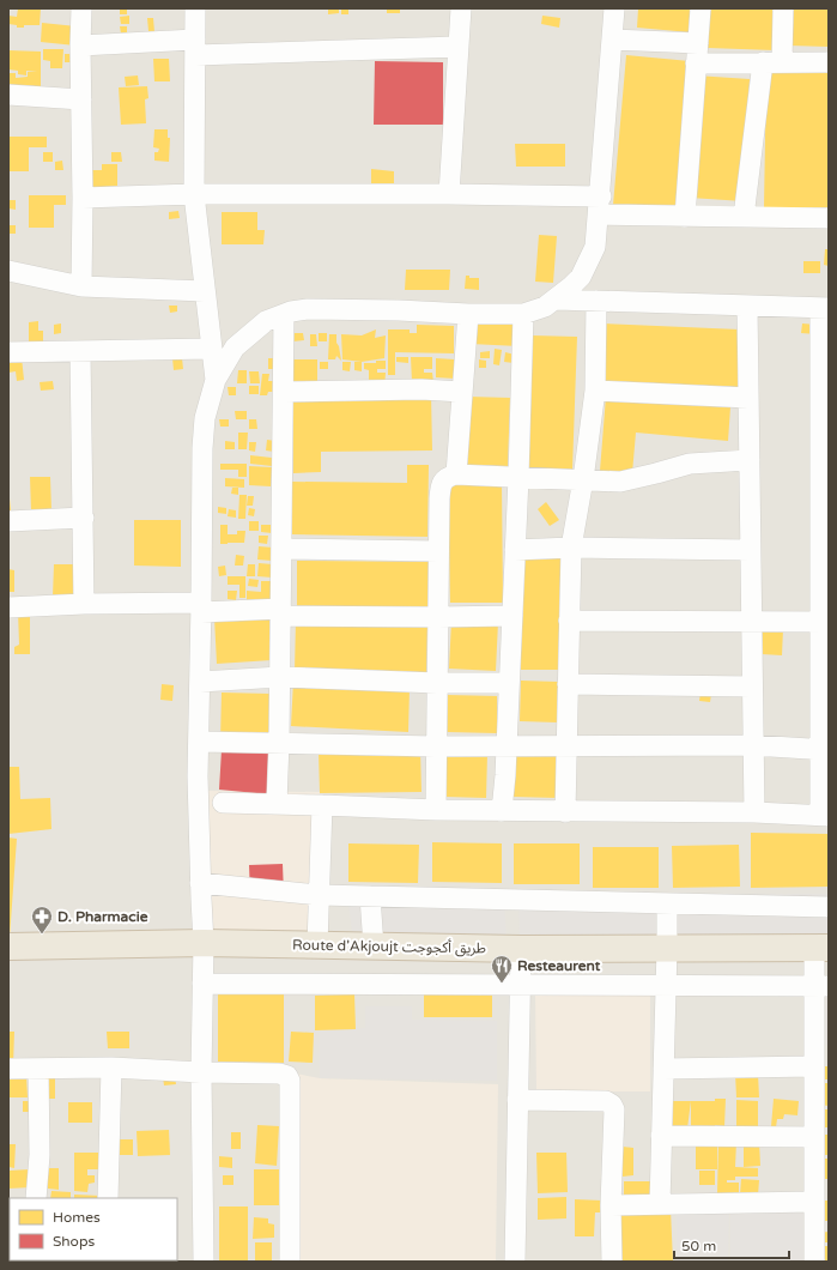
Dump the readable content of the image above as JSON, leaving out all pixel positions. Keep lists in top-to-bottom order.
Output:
{
  "streets": {
    "highway": ["Route d'Akjoujt طريق أكجوجت"]
  },
  "places": {
    "pharmacy": ["D. Pharmacie"],
    "restaurant": ["Resteaurent"]
  },
  "legend": ["Homes", "Shops"],
  "scale_bar": "50 m"
}
